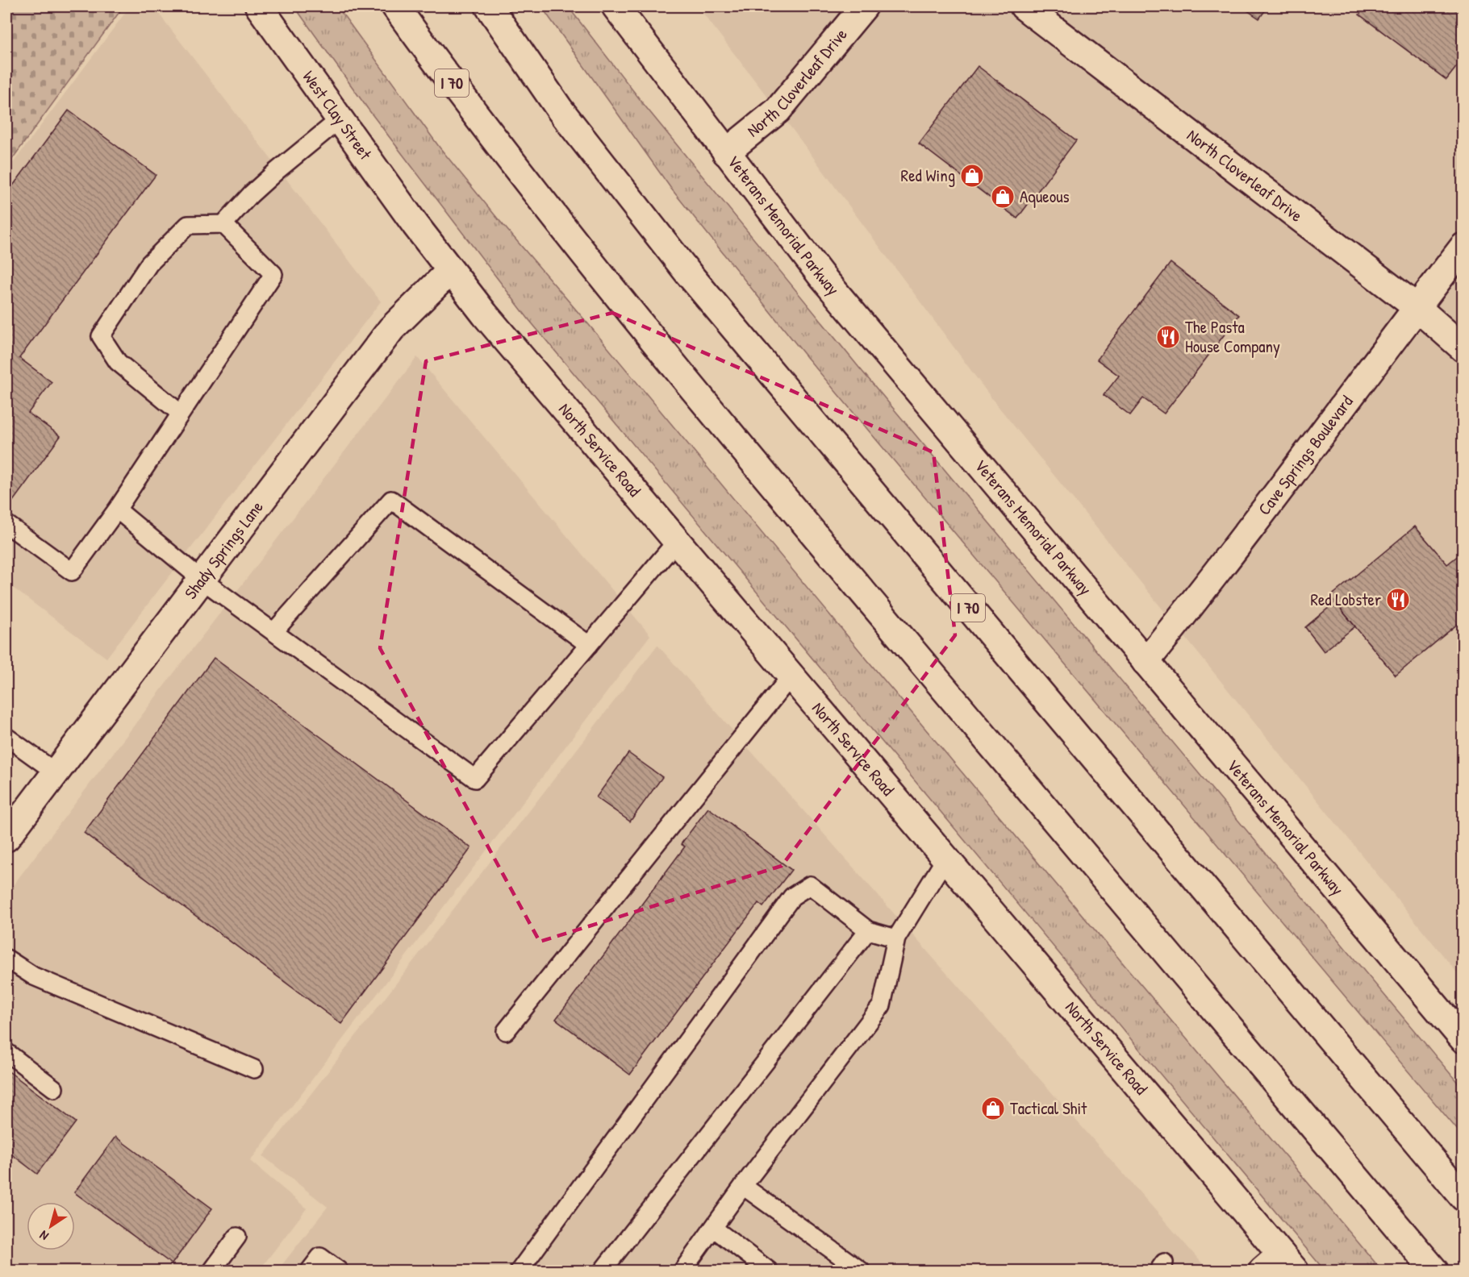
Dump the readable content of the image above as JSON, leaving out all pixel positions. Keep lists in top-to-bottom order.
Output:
{
  "streets": {
    "main road": [
      "North Cloverleaf Drive",
      "I 70",
      "West Clay Street",
      "Veterans Memorial Parkway",
      "North Service Road",
      "Cave Springs Boulevard",
      "Shady Springs Lane"
    ]
  },
  "crossings": [
    ["North Cloverleaf Drive", "Veterans Memorial Parkway"],
    ["North Cloverleaf Drive", "Cave Springs Boulevard"],
    ["West Clay Street", "North Service Road"],
    ["Veterans Memorial Parkway", "Cave Springs Boulevard"],
    ["North Service Road", "Shady Springs Lane"]
  ],
  "places": {
    "shop": ["Red Wing", "Aqueous", "Tactical Shit"],
    "restaurant": ["The Pasta House Company", "Red Lobster"]
  },
  "north": "bottom left"
}
